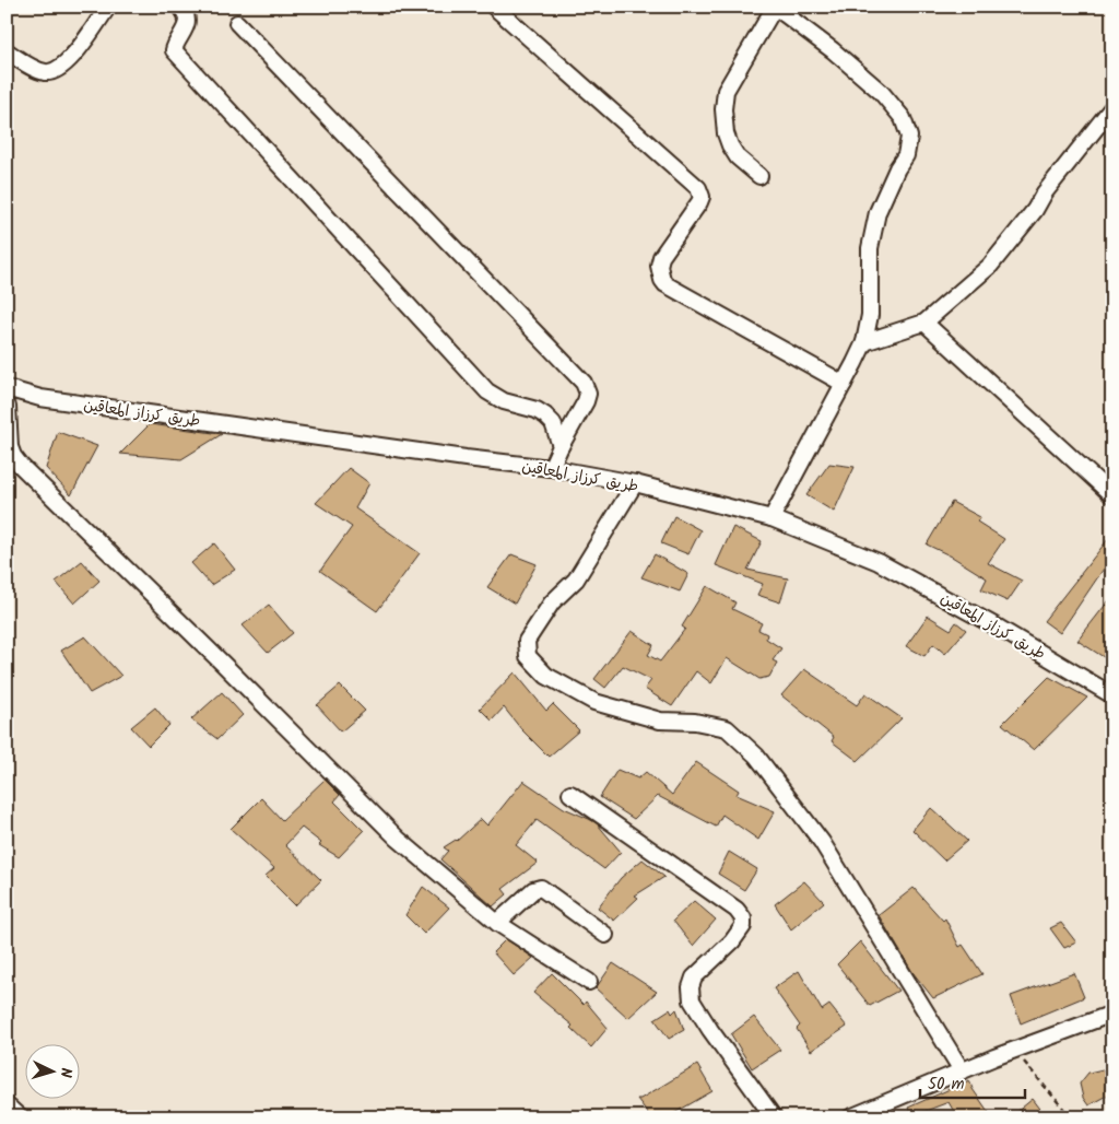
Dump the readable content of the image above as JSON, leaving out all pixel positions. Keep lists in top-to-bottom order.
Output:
{
  "streets": {
    "street": ["طريق كرزاز المعاقين"]
  },
  "scale_bar": "50 m",
  "north": "right"
}
